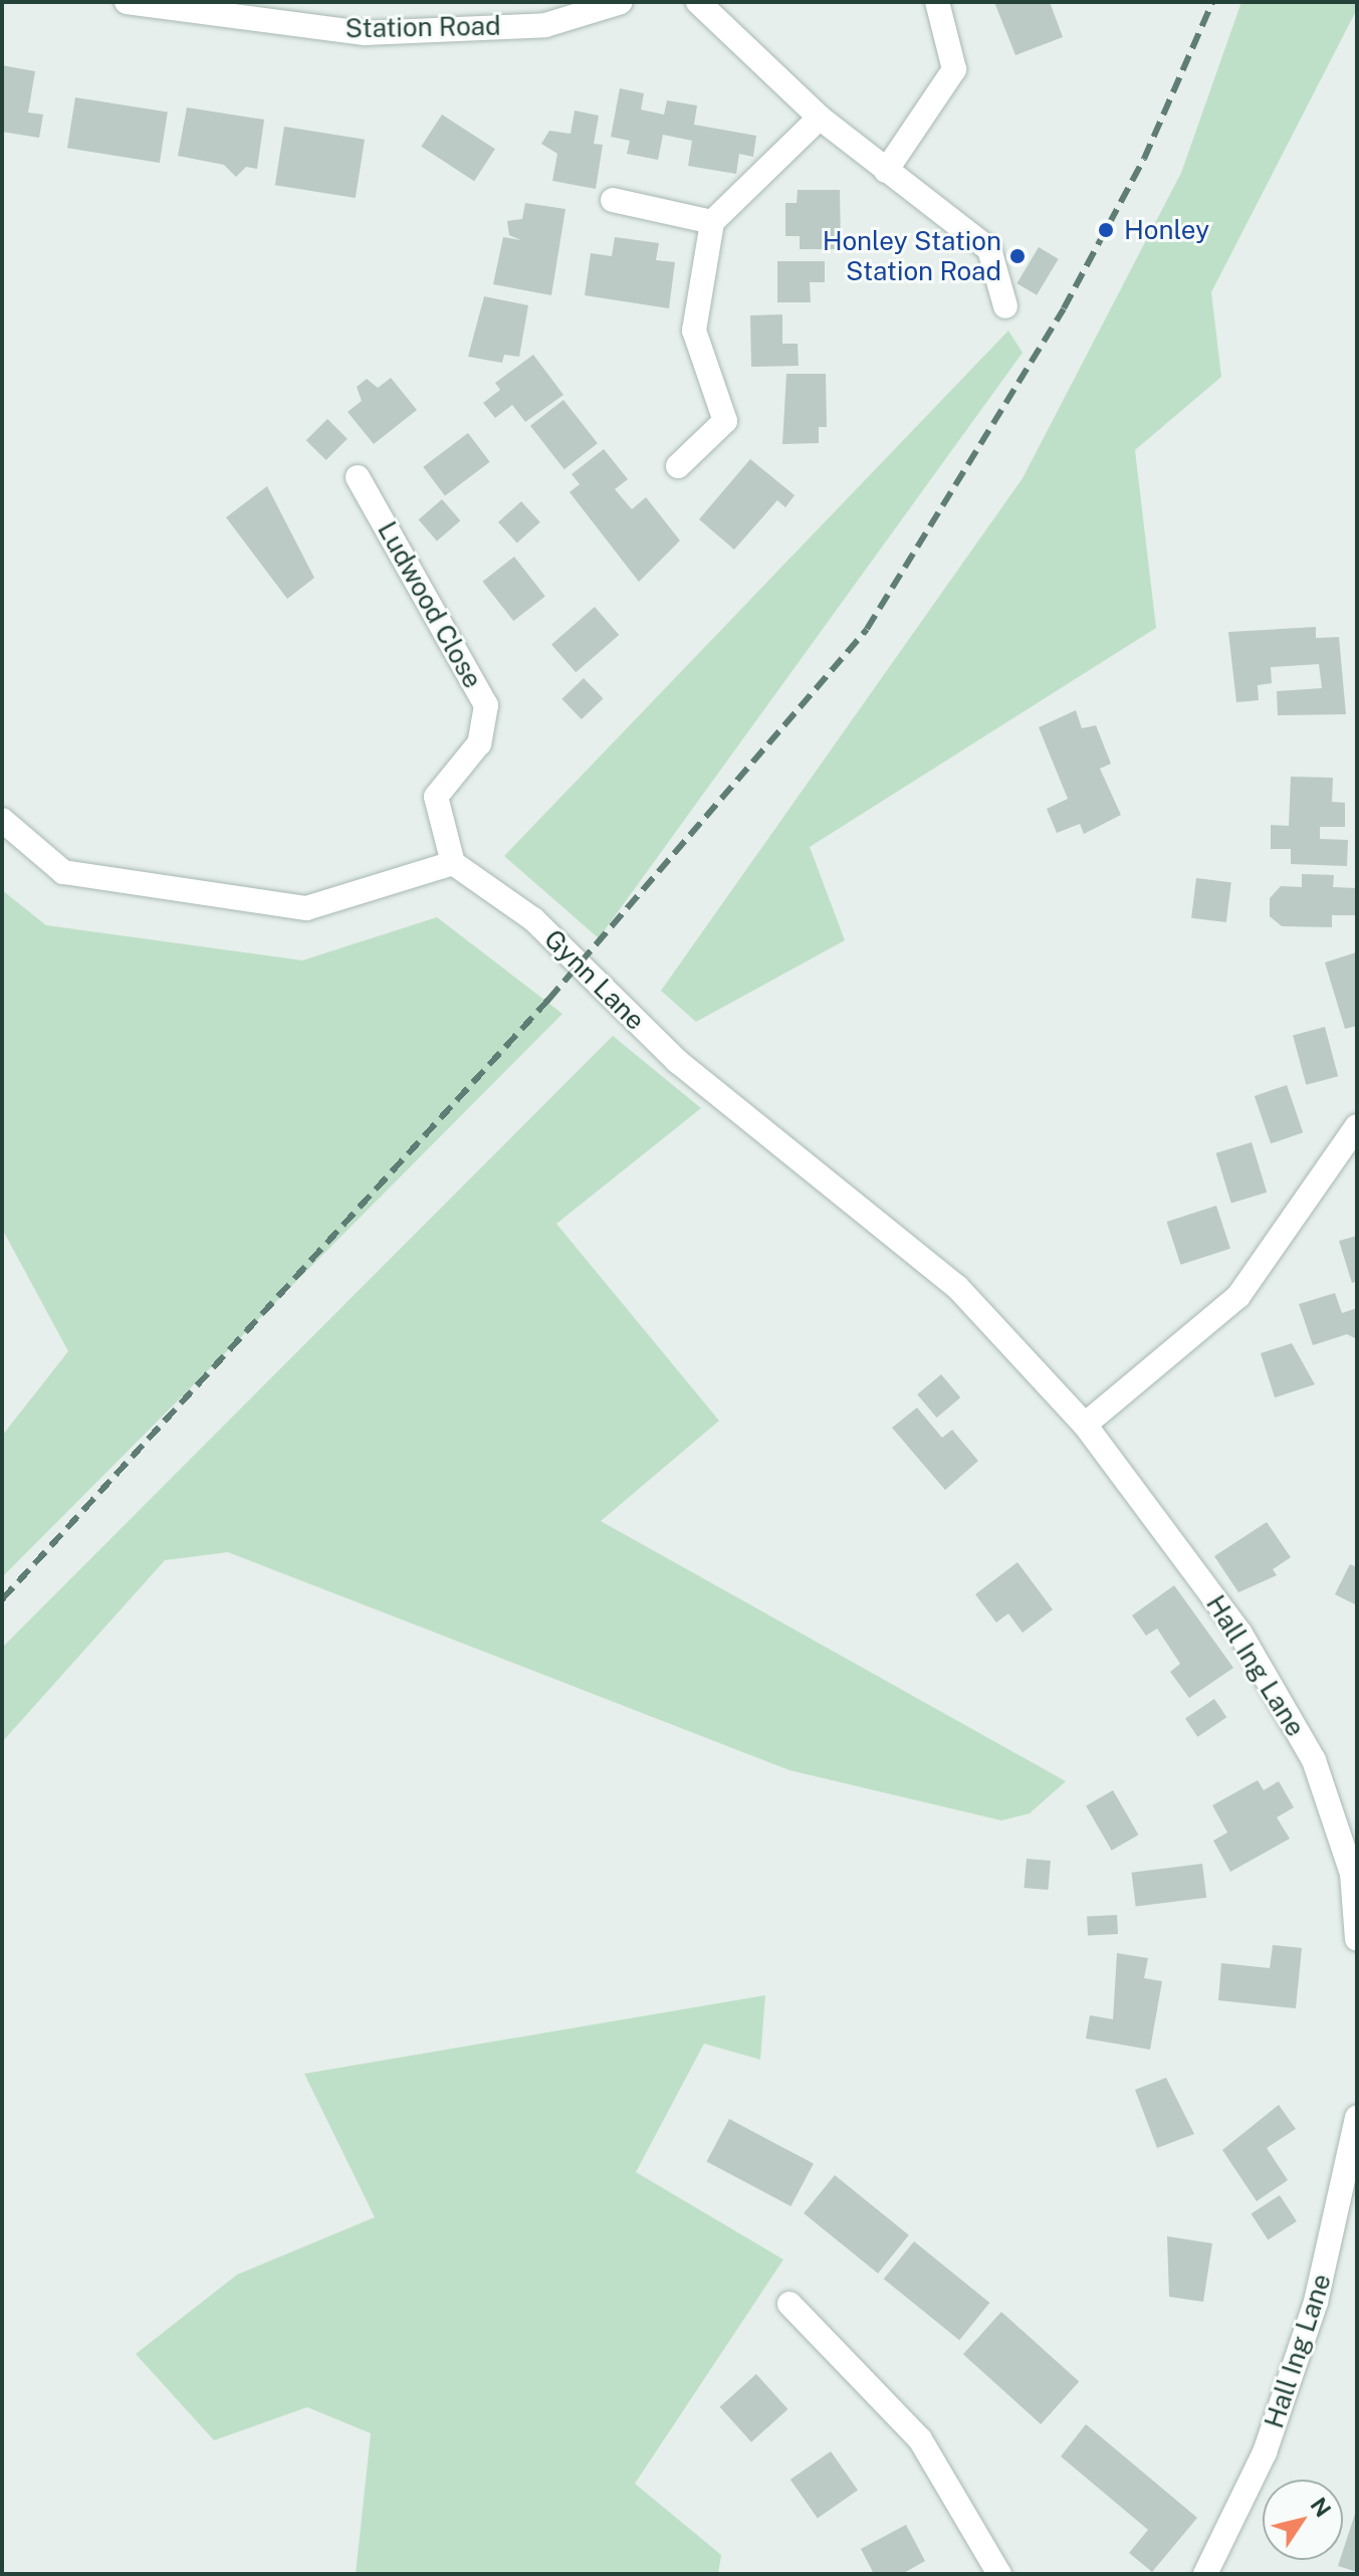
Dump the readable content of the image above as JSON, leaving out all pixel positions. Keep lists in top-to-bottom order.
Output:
{
  "streets": {
    "street": [
      "Station Road",
      "Ludwood Close",
      "Gynn Lane",
      "Hall Ing Lane"
    ]
  },
  "crossings": [
    ["Ludwood Close", "Gynn Lane"],
    ["Gynn Lane", "Hall Ing Lane"]
  ],
  "places": ["Honley", "Honley Station Station Road"],
  "north": "top right"
}
